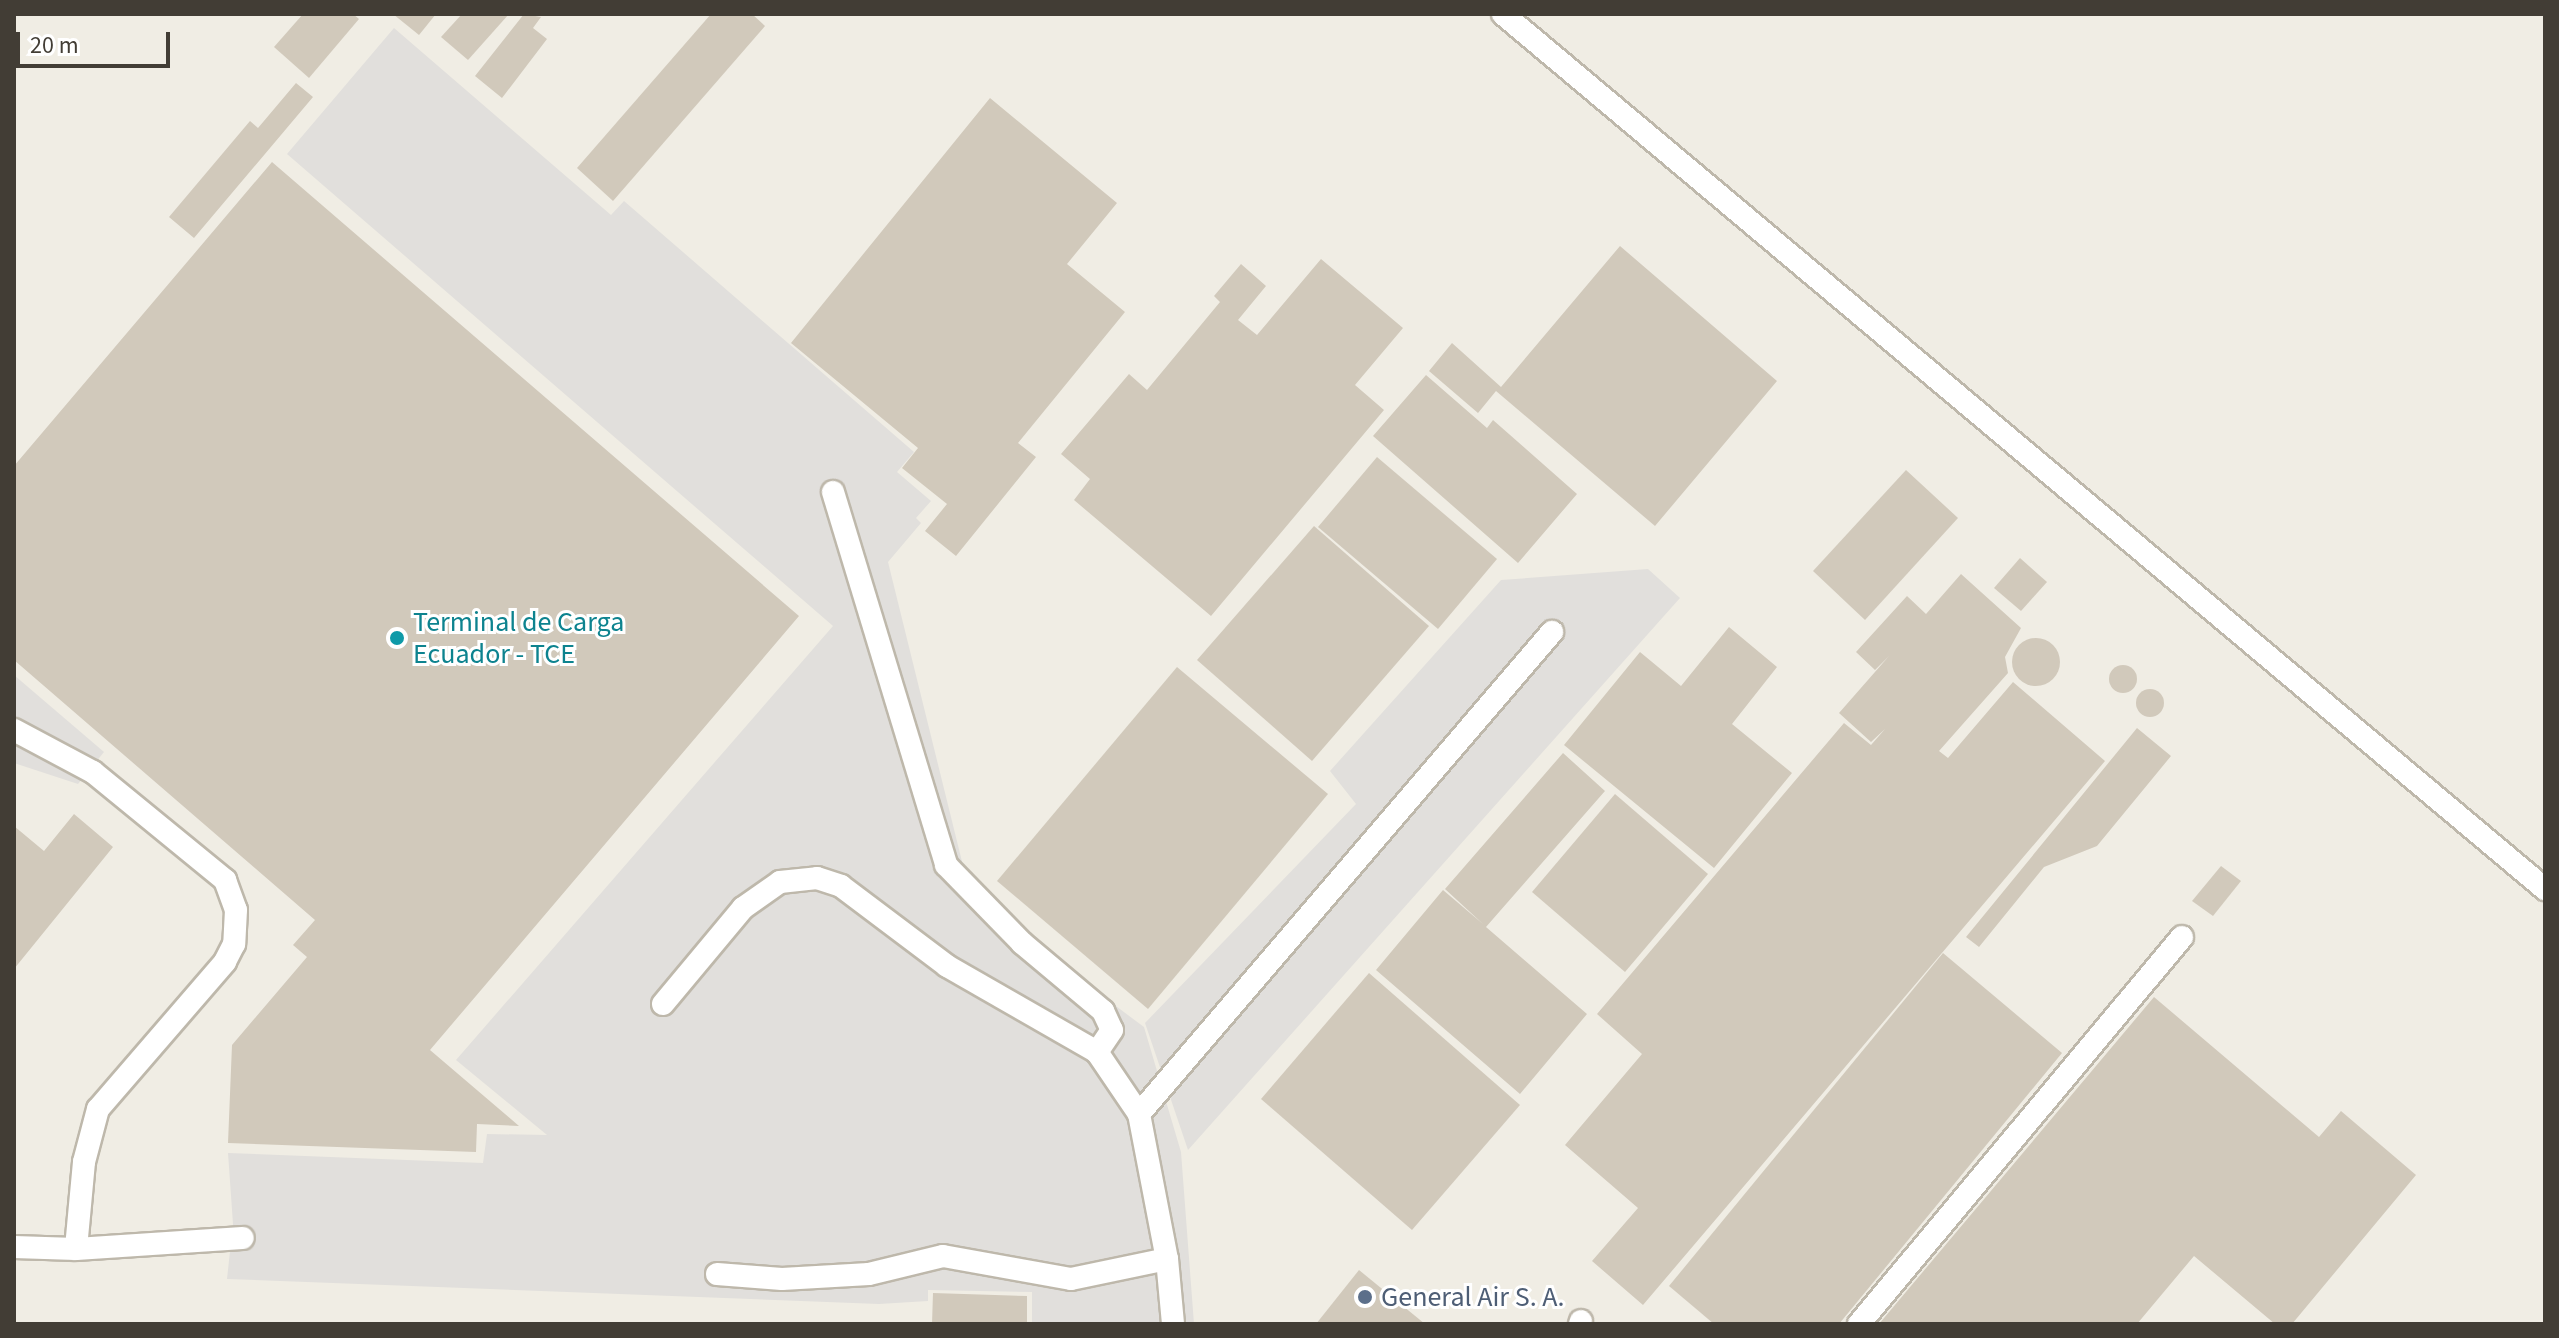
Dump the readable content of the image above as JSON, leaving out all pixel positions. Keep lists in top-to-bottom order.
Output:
{
  "places": ["Terminal de Carga Ecuador - TCE", "General Air S. A."],
  "scale_bar": "20 m"
}
